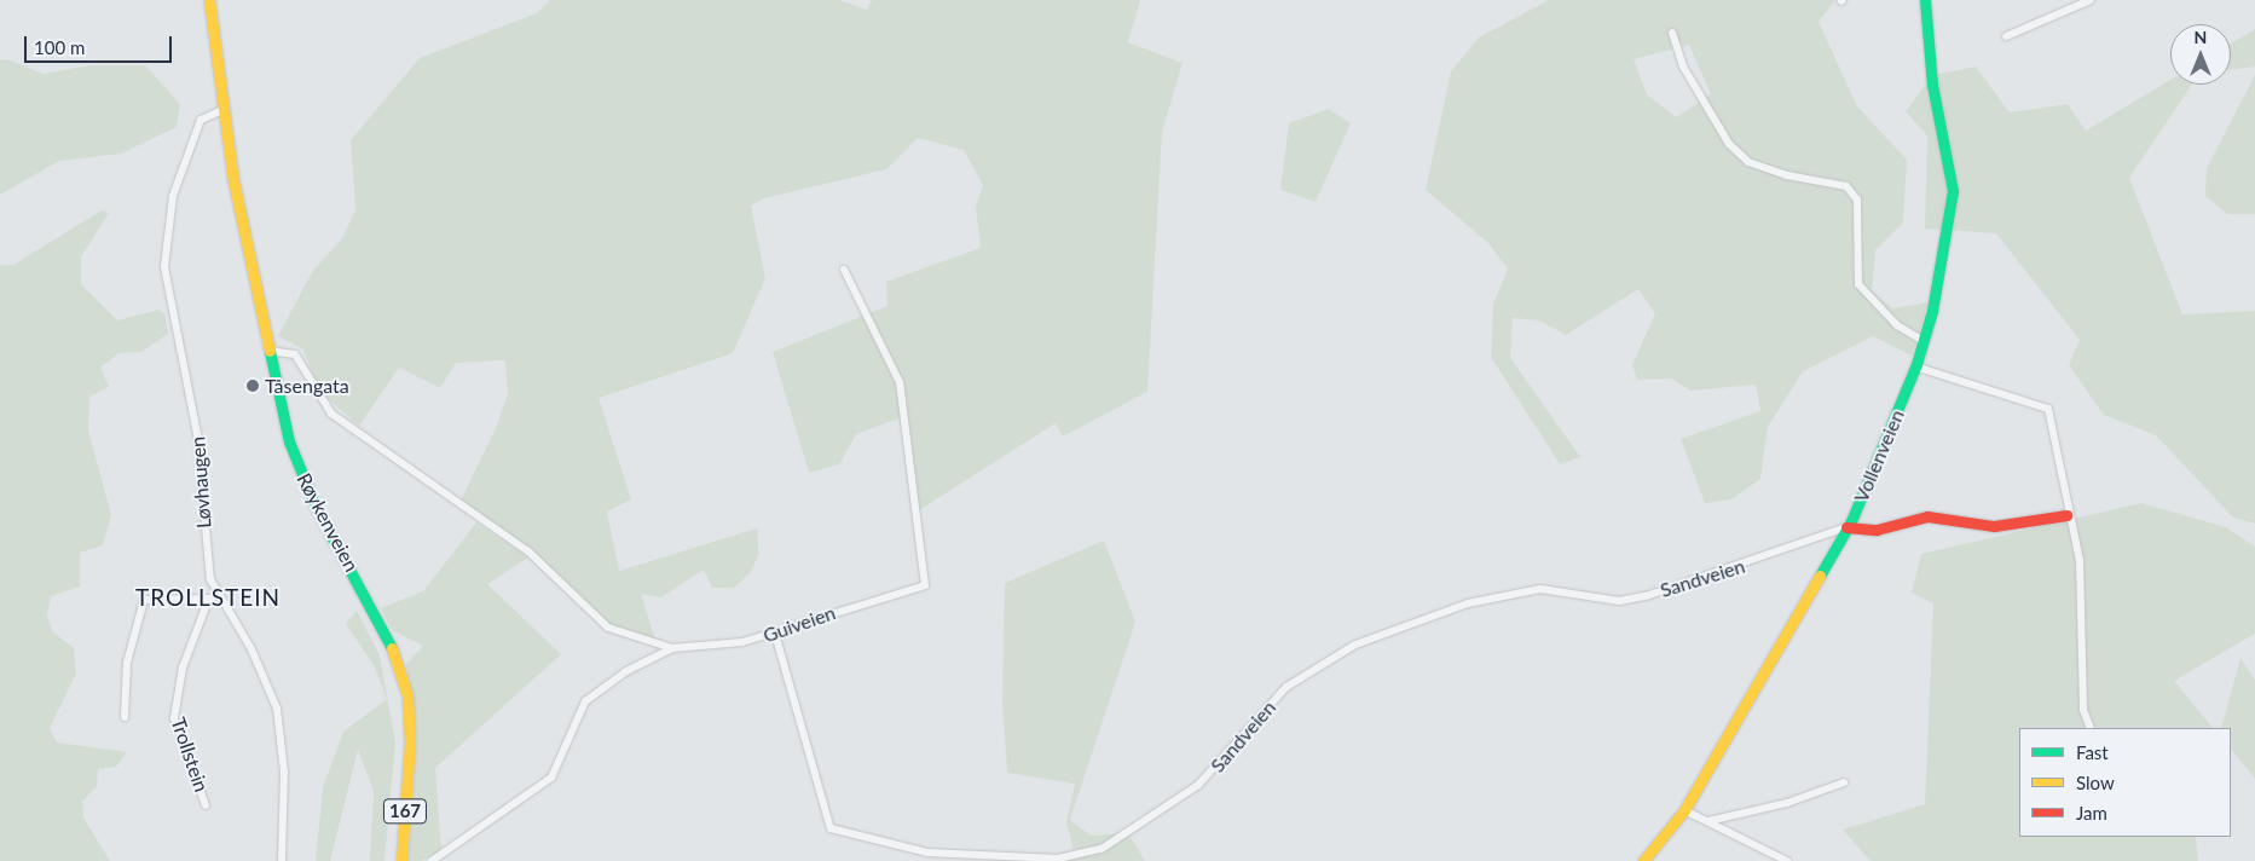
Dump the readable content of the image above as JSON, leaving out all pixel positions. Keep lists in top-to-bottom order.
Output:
{
  "streets": {
    "main road": ["Vollenveien", "Røykenveien", "167"],
    "street": [
      "Løvhaugen",
      "Sandveien",
      "Guiveien",
      "Trollstein"
    ]
  },
  "crossings": [
    ["Vollenveien", "Sandveien"],
    ["Løvhaugen", "Røykenveien"],
    ["Sandveien", "Guiveien"]
  ],
  "districts": ["TROLLSTEIN"],
  "places": ["Tåsengata"],
  "legend": ["Fast", "Slow", "Jam"],
  "scale_bar": "100 m",
  "north": "top"
}
